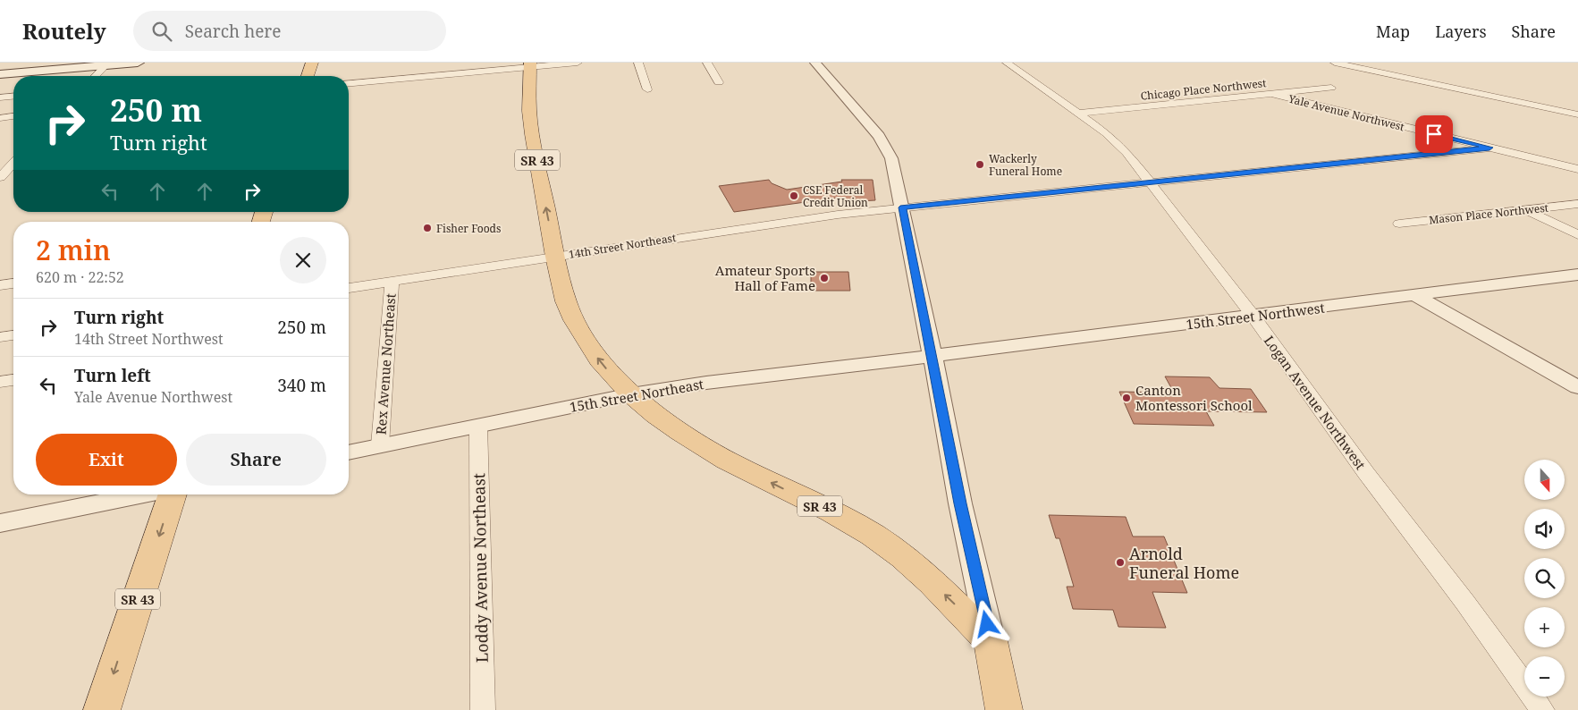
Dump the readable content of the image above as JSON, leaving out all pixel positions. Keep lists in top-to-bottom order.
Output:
{
  "streets": {
    "main road": ["SR 43"],
    "street": [
      "Chicago Place Northwest",
      "Yale Avenue Northwest",
      "Mason Place Northwest",
      "14th Street Northeast",
      "15th Street Northwest",
      "Rex Avenue Northeast",
      "15th Street Northeast",
      "Logan Avenue Northwest",
      "Loddy Avenue Northeast"
    ]
  },
  "crossings": [
    ["Chicago Place Northwest", "Yale Avenue Northwest"],
    ["Chicago Place Northwest", "Logan Avenue Northwest"],
    ["SR 43", "14th Street Northeast"],
    ["SR 43", "15th Street Northeast"],
    ["14th Street Northeast", "Rex Avenue Northeast"],
    ["15th Street Northwest", "15th Street Northeast"],
    ["15th Street Northwest", "Logan Avenue Northwest"],
    ["Rex Avenue Northeast", "15th Street Northeast"],
    ["15th Street Northeast", "Loddy Avenue Northeast"]
  ],
  "places": [
    "Wackerly Funeral Home",
    "CSE Federal Credit Union",
    "Fisher Foods",
    "Amateur Sports Hall of Fame",
    "Canton Montessori School",
    "Arnold Funeral Home"
  ],
  "north": "bottom",
  "page": {
    "header": "Routely",
    "search": "Search here",
    "nav": ["Map", "Layers", "Share"],
    "turn": ["250 m", "Turn right"],
    "heading": ["2 min", "620 m · 22:52"],
    "list": [
      {
        "name": "Turn right",
        "note": "14th Street Northwest",
        "value": "250 m"
      },
      {
        "name": "Turn left",
        "note": "Yale Avenue Northwest",
        "value": "340 m"
      }
    ],
    "buttons": ["Exit", "Share"],
    "map_buttons": ["+", "−"]
  }
}
